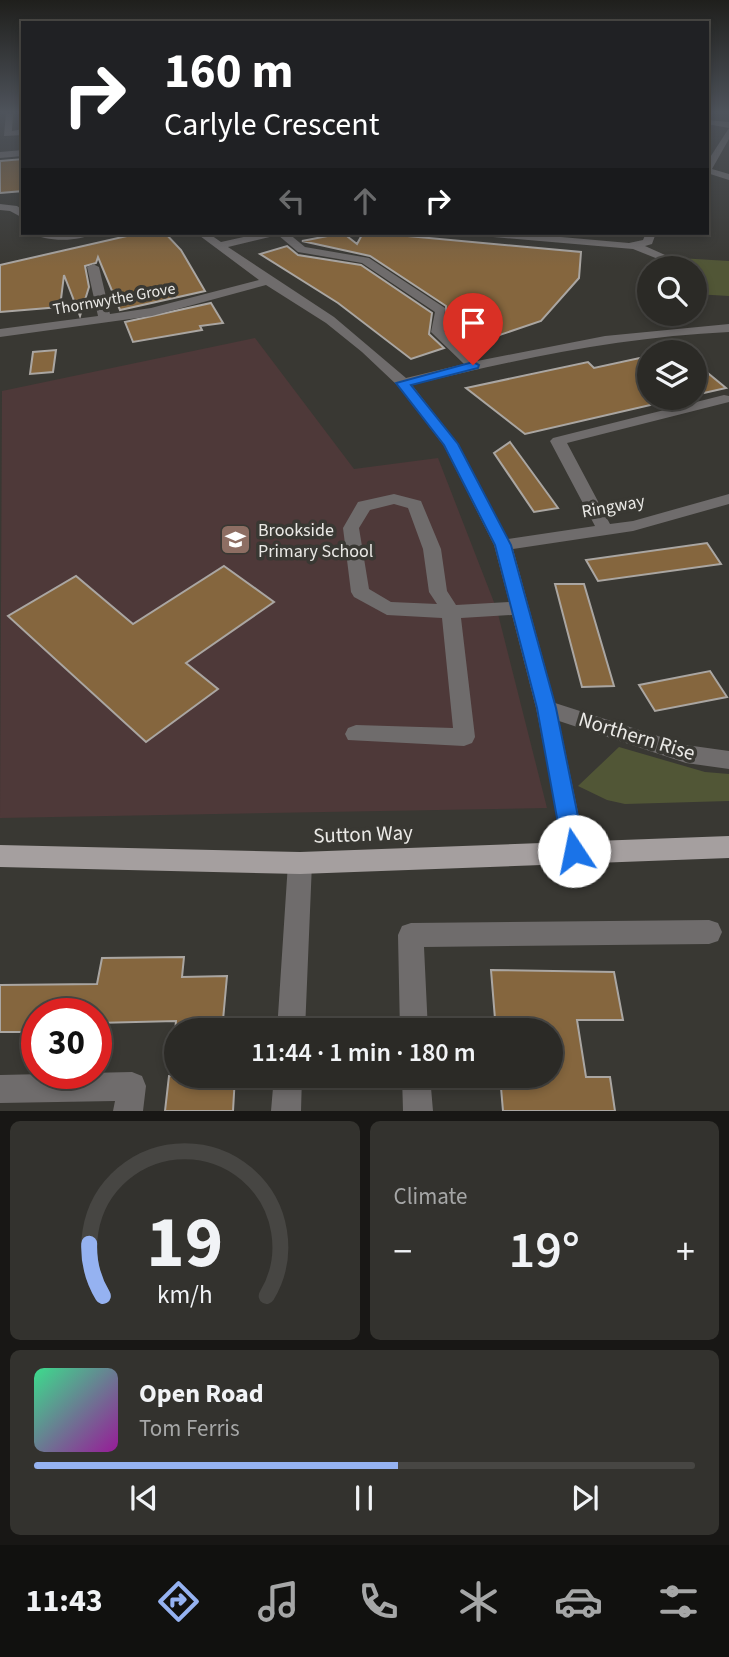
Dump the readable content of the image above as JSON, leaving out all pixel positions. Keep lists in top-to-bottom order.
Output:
{
  "streets": {
    "main road": ["Sutton Way"],
    "street": ["Thornwythe Grove", "Ringway", "Northern Rise"]
  },
  "places": {
    "school or university": ["Brookside Primary School"]
  },
  "page": {
    "turn": ["160 m", "Carlyle Crescent"],
    "limit": "30",
    "trip": "11:44 · 1 min · 180 m",
    "tile": "Climate",
    "heat": ["−", "19°", "+"],
    "song": ["Open Road", "Tom Ferris"],
    "tabs": "11:43",
    "gauge": ["19", "km/h"]
  }
}
